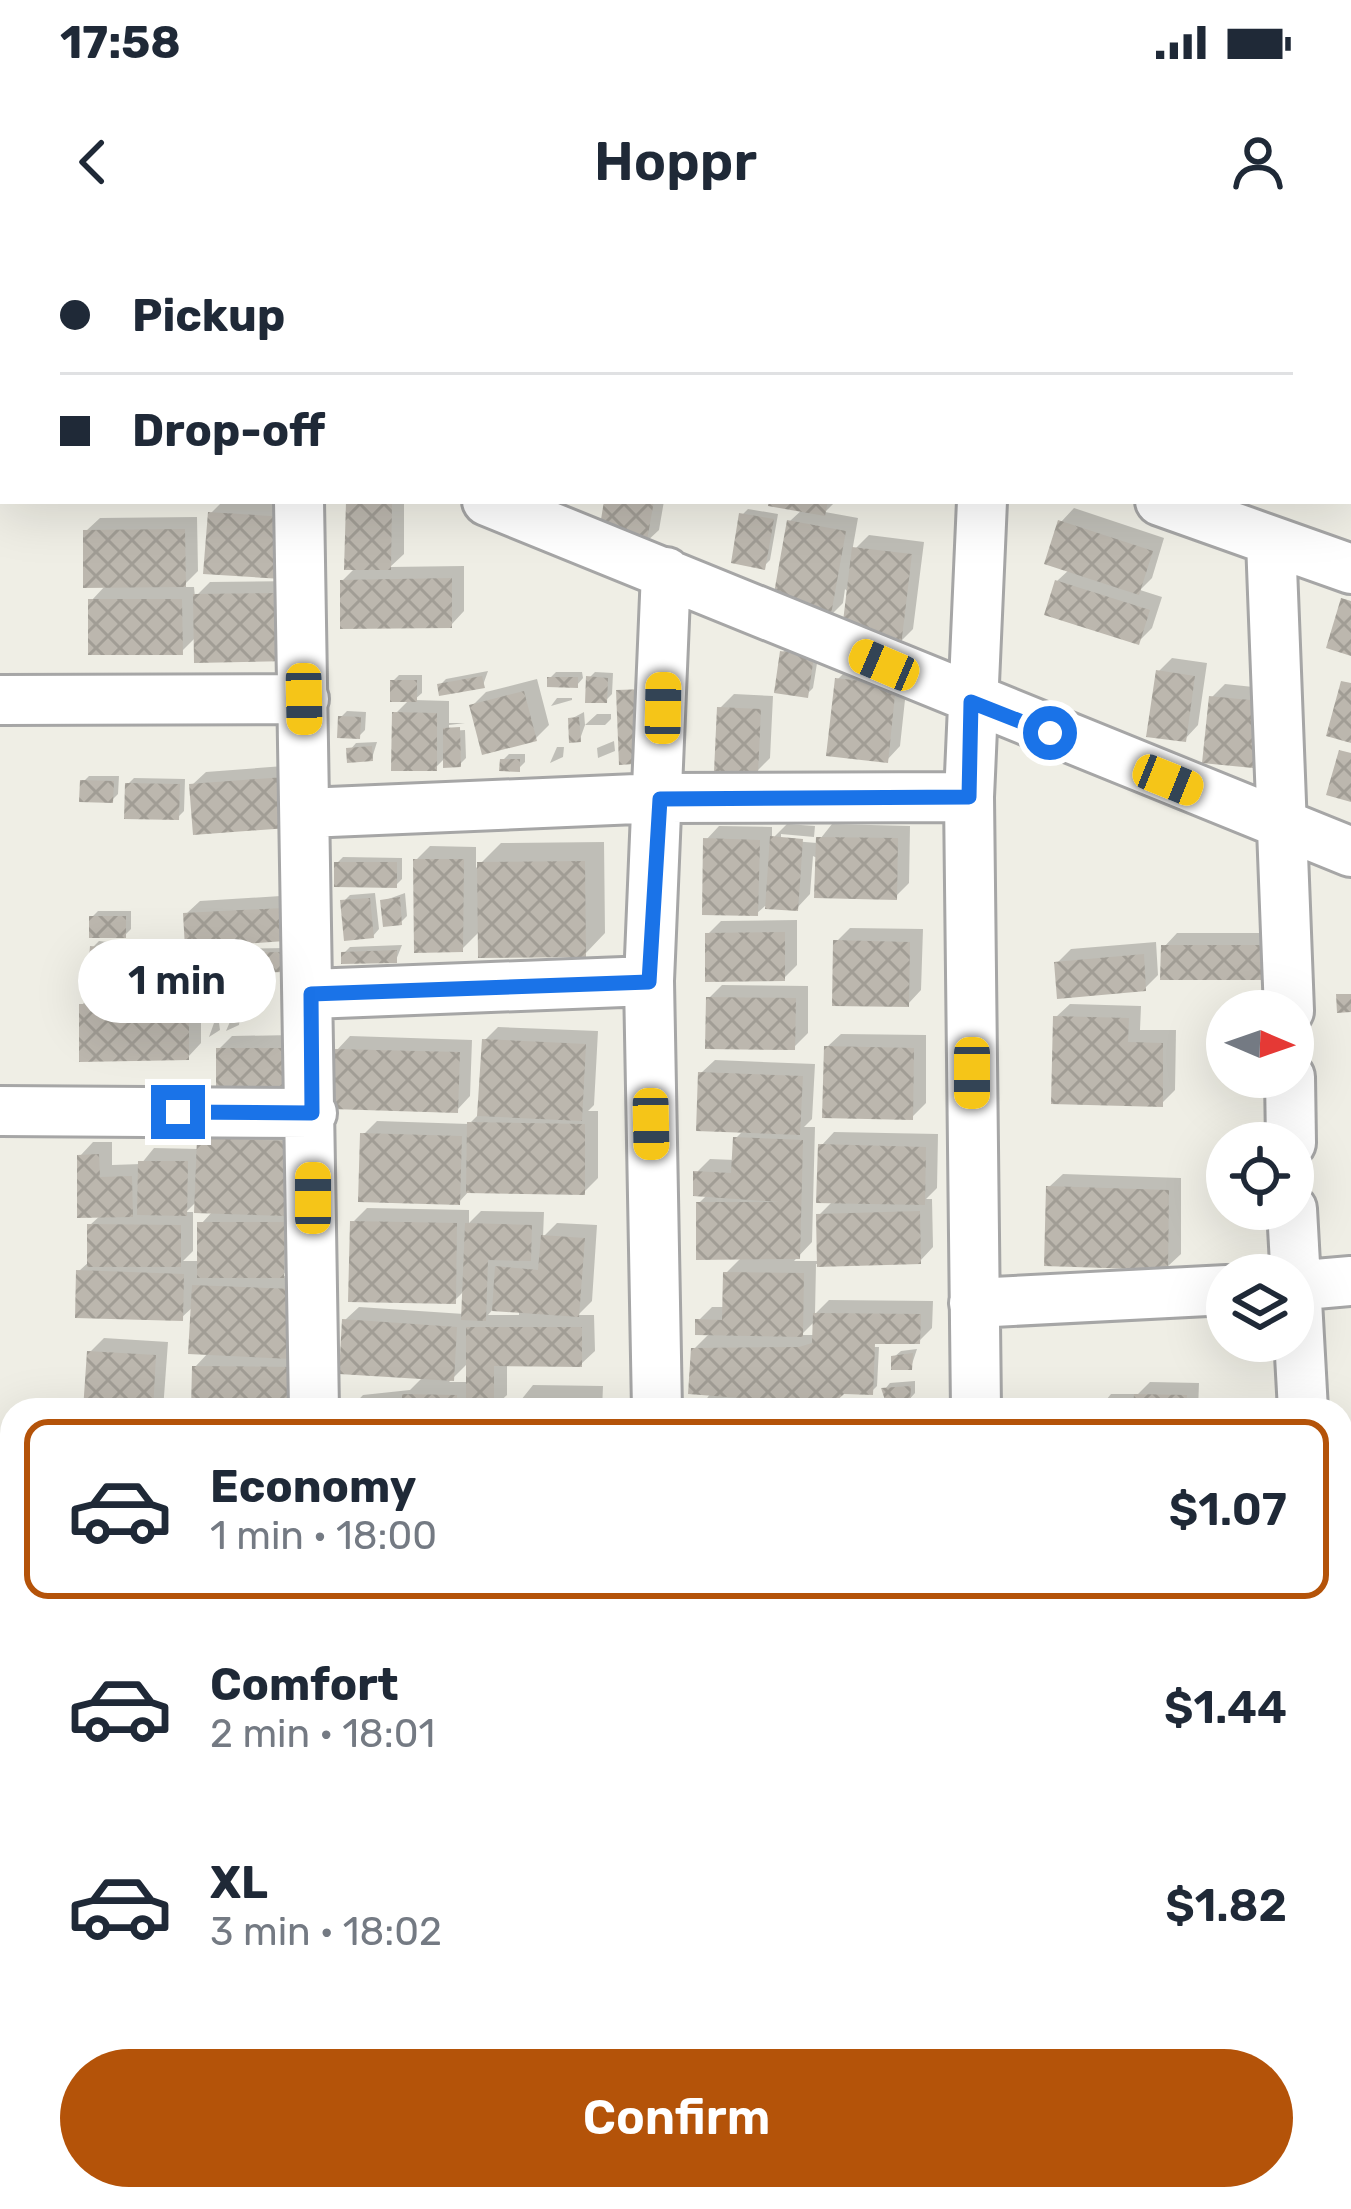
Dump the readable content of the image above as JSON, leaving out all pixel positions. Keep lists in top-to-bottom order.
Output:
{
  "north": "right",
  "page": {
    "status": "17:58",
    "header": "Hoppr",
    "banner": ["Pickup", "Drop-off"],
    "bubble": "1 min",
    "list": [
      {
        "name": "Economy",
        "note": "1 min · 18:00",
        "value": "$1.07"
      },
      {
        "name": "Comfort",
        "note": "2 min · 18:01",
        "value": "$1.44"
      },
      {
        "name": "XL",
        "note": "3 min · 18:02",
        "value": "$1.82"
      }
    ],
    "buttons": "Confirm"
  }
}
